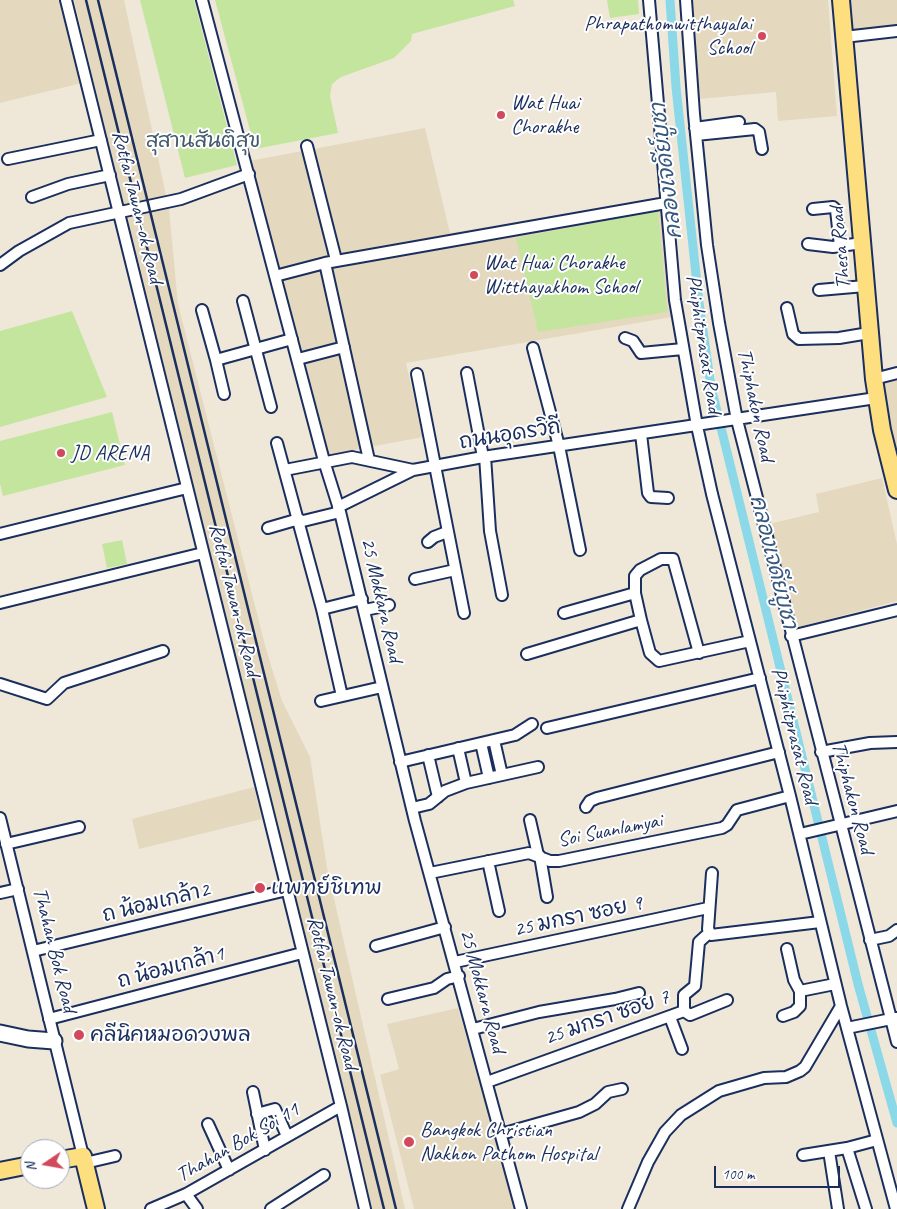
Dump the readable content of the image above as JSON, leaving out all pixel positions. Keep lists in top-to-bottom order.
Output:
{
  "streets": {
    "main road": ["Thesa Road", "Thahan Bok Road"],
    "street": [
      "Rotfai Tawan-ok Road",
      "Phiphitprasat Road",
      "Thiphakon Road",
      "ถนนอุดรวิถี",
      "25 Mokkara Road",
      "Soi Suanlamyai",
      "ถ น้อมเกล้า2",
      "25 มกรา ซอย 9",
      "ถ น้อมเกล้า1",
      "25 มกรา ซอย 7",
      "Thahan Bok Soi 11"
    ]
  },
  "crossings": [
    ["Rotfai Tawan-ok Road", "ถ น้อมเกล้า2"],
    ["Rotfai Tawan-ok Road", "ถ น้อมเกล้า1"],
    ["Rotfai Tawan-ok Road", "Thahan Bok Soi 11"],
    ["Thesa Road", "ถนนอุดรวิถี"],
    ["Phiphitprasat Road", "ถนนอุดรวิถี"],
    ["Phiphitprasat Road", "Soi Suanlamyai"],
    ["Thiphakon Road", "ถนนอุดรวิถี"],
    ["ถนนอุดรวิถี", "25 Mokkara Road"],
    ["25 Mokkara Road", "Soi Suanlamyai"],
    ["25 Mokkara Road", "25 มกรา ซอย 9"],
    ["25 Mokkara Road", "25 มกรา ซอย 7"],
    ["ถ น้อมเกล้า2", "Thahan Bok Road"],
    ["Thahan Bok Road", "ถ น้อมเกล้า1"]
  ],
  "water": ["คลองเจดีย์บูชา"],
  "parks": ["สุสานสันติสุข"],
  "places": [
    "Phrapathomwitthayalai School",
    "Wat Huai Chorakhe",
    "Wat Huai Chorakhe Witthayakhom School",
    "JD ARENA",
    "แพทย์ชิเทพ",
    "คลีนิคหมอดวงพล",
    "Bangkok Christian Nakhon Pathom Hospital"
  ],
  "scale_bar": "100 m",
  "north": "left"
}
